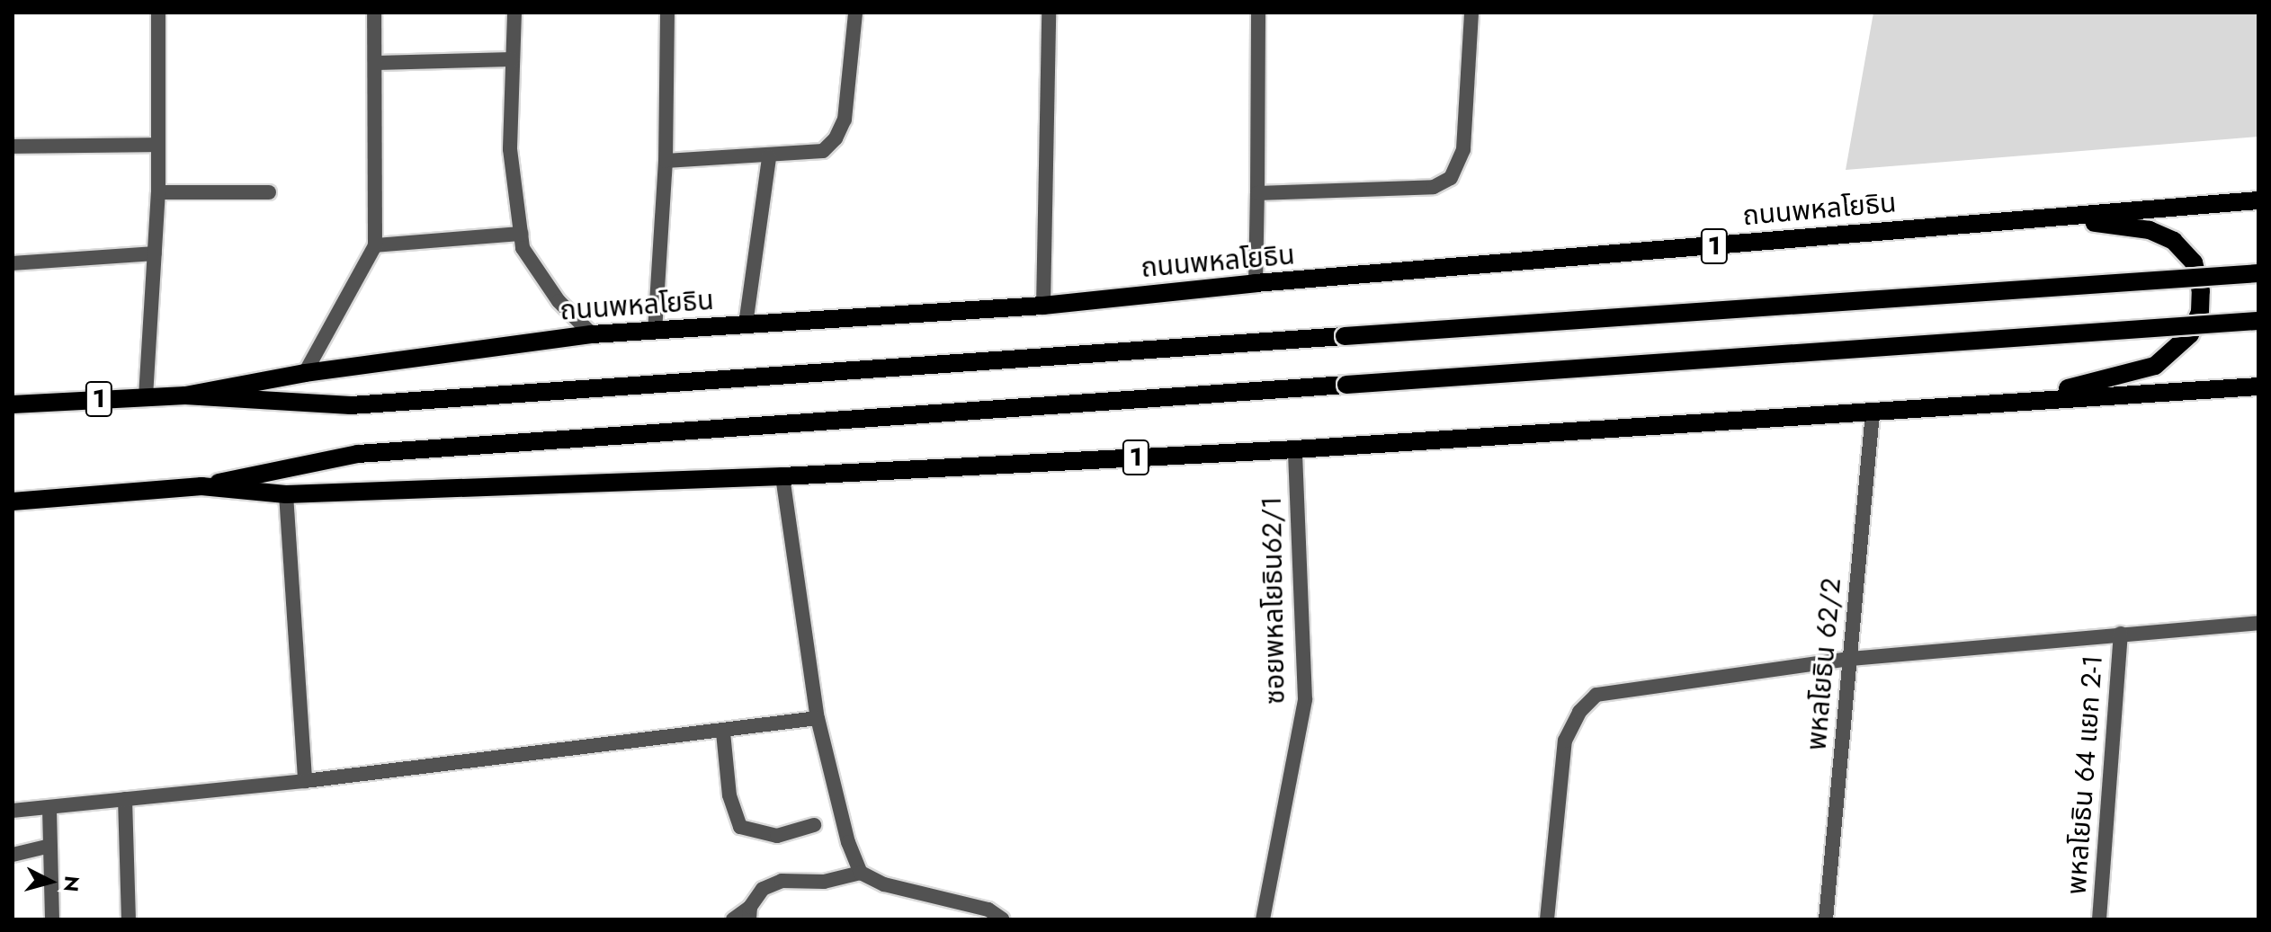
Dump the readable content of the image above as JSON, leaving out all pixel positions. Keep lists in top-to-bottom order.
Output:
{
  "streets": {
    "main road": ["ถนนพหลโยธิน", "1"],
    "street": ["ซอยพหลโยธิน62/1", "พหลโยธิน 62/2", "พหลโยธิน 64 แยก 2-1"]
  },
  "crossings": [
    ["1", "ซอยพหลโยธิน62/1"],
    ["1", "พหลโยธิน 62/2"]
  ],
  "north": "right"
}
